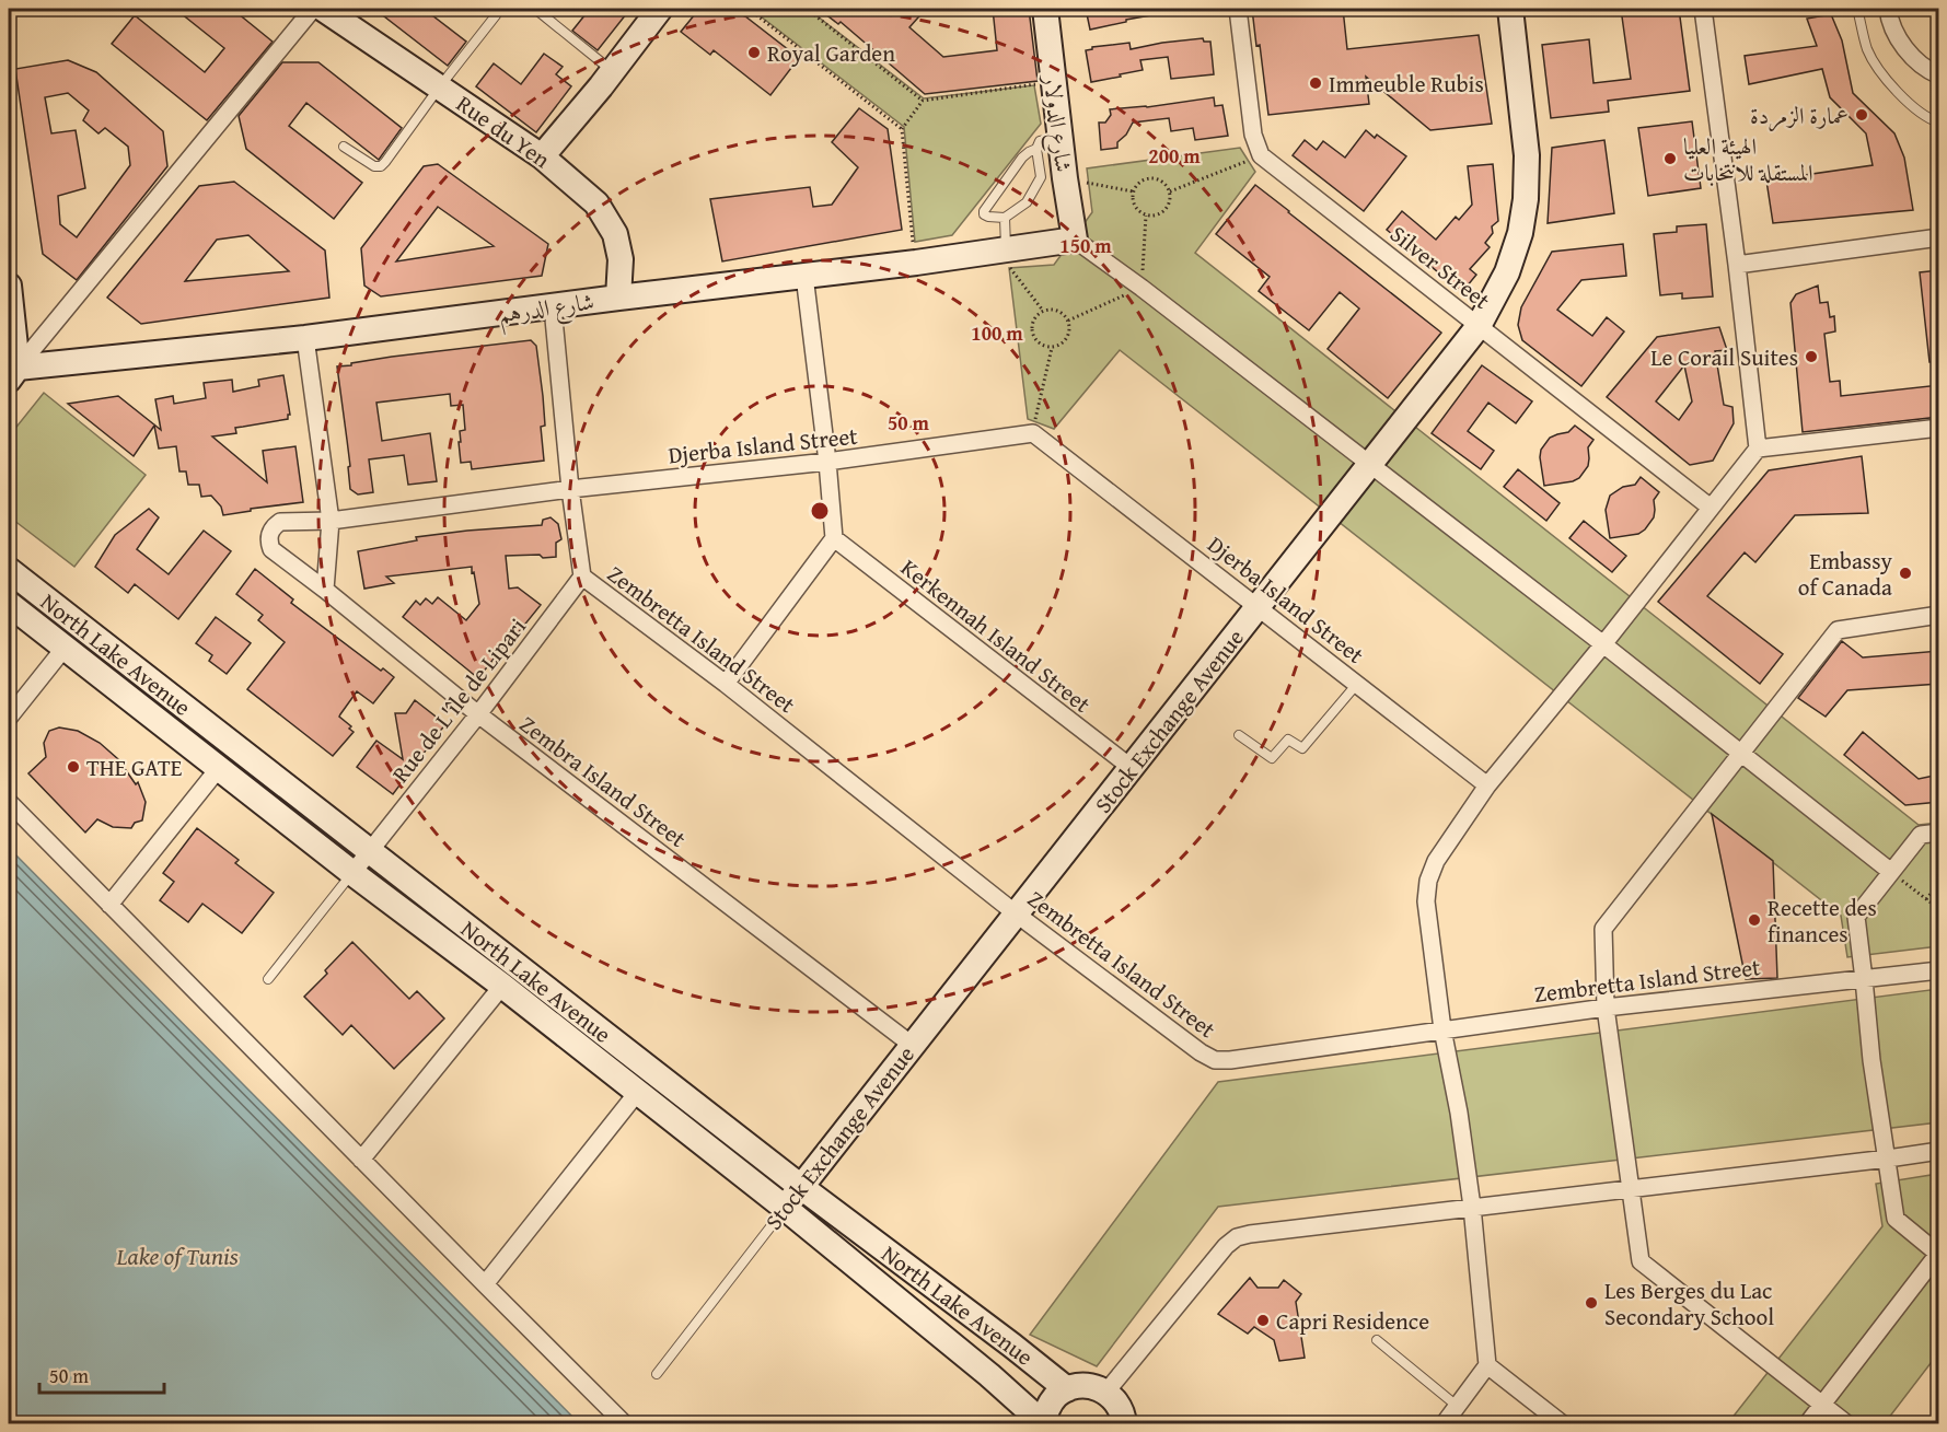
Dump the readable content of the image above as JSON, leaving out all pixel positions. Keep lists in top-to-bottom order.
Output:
{
  "streets": {
    "street": [
      "شارع الدولار",
      "Rue du Yen",
      "Silver Street",
      "شارع الدرهم",
      "Djerba Island Street",
      "Kerkennah Island Street",
      "Zembretta Island Street",
      "North Lake Avenue",
      "Rue de L'île de Lipari",
      "Stock Exchange Avenue",
      "Zembra Island Street"
    ]
  },
  "crossings": [
    ["شارع الدولار", "شارع الدرهم"],
    ["Rue du Yen", "شارع الدرهم"],
    ["Silver Street", "Stock Exchange Avenue"],
    ["Djerba Island Street", "Stock Exchange Avenue"],
    ["Djerba Island Street", "Zembra Island Street"],
    ["Kerkennah Island Street", "Stock Exchange Avenue"],
    ["Zembretta Island Street", "Rue de L'île de Lipari"],
    ["Zembretta Island Street", "Stock Exchange Avenue"],
    ["North Lake Avenue", "Rue de L'île de Lipari"],
    ["North Lake Avenue", "Stock Exchange Avenue"],
    ["Rue de L'île de Lipari", "Zembra Island Street"],
    ["Stock Exchange Avenue", "Zembra Island Street"]
  ],
  "water": ["Lake of Tunis"],
  "places": [
    "Royal Garden",
    "Immeuble Rubis",
    "عمارة الزمردة",
    "الهيئة العليا المستقلة للانتخابات",
    "Le Corail Suites",
    "Embassy of Canada",
    "THE GATE",
    "Recette des finances",
    "Les Berges du Lac Secondary School",
    "Capri Residence"
  ],
  "scale_bar": "50 m",
  "rings": [
    "200 m",
    "150 m",
    "100 m",
    "50 m"
  ]
}
